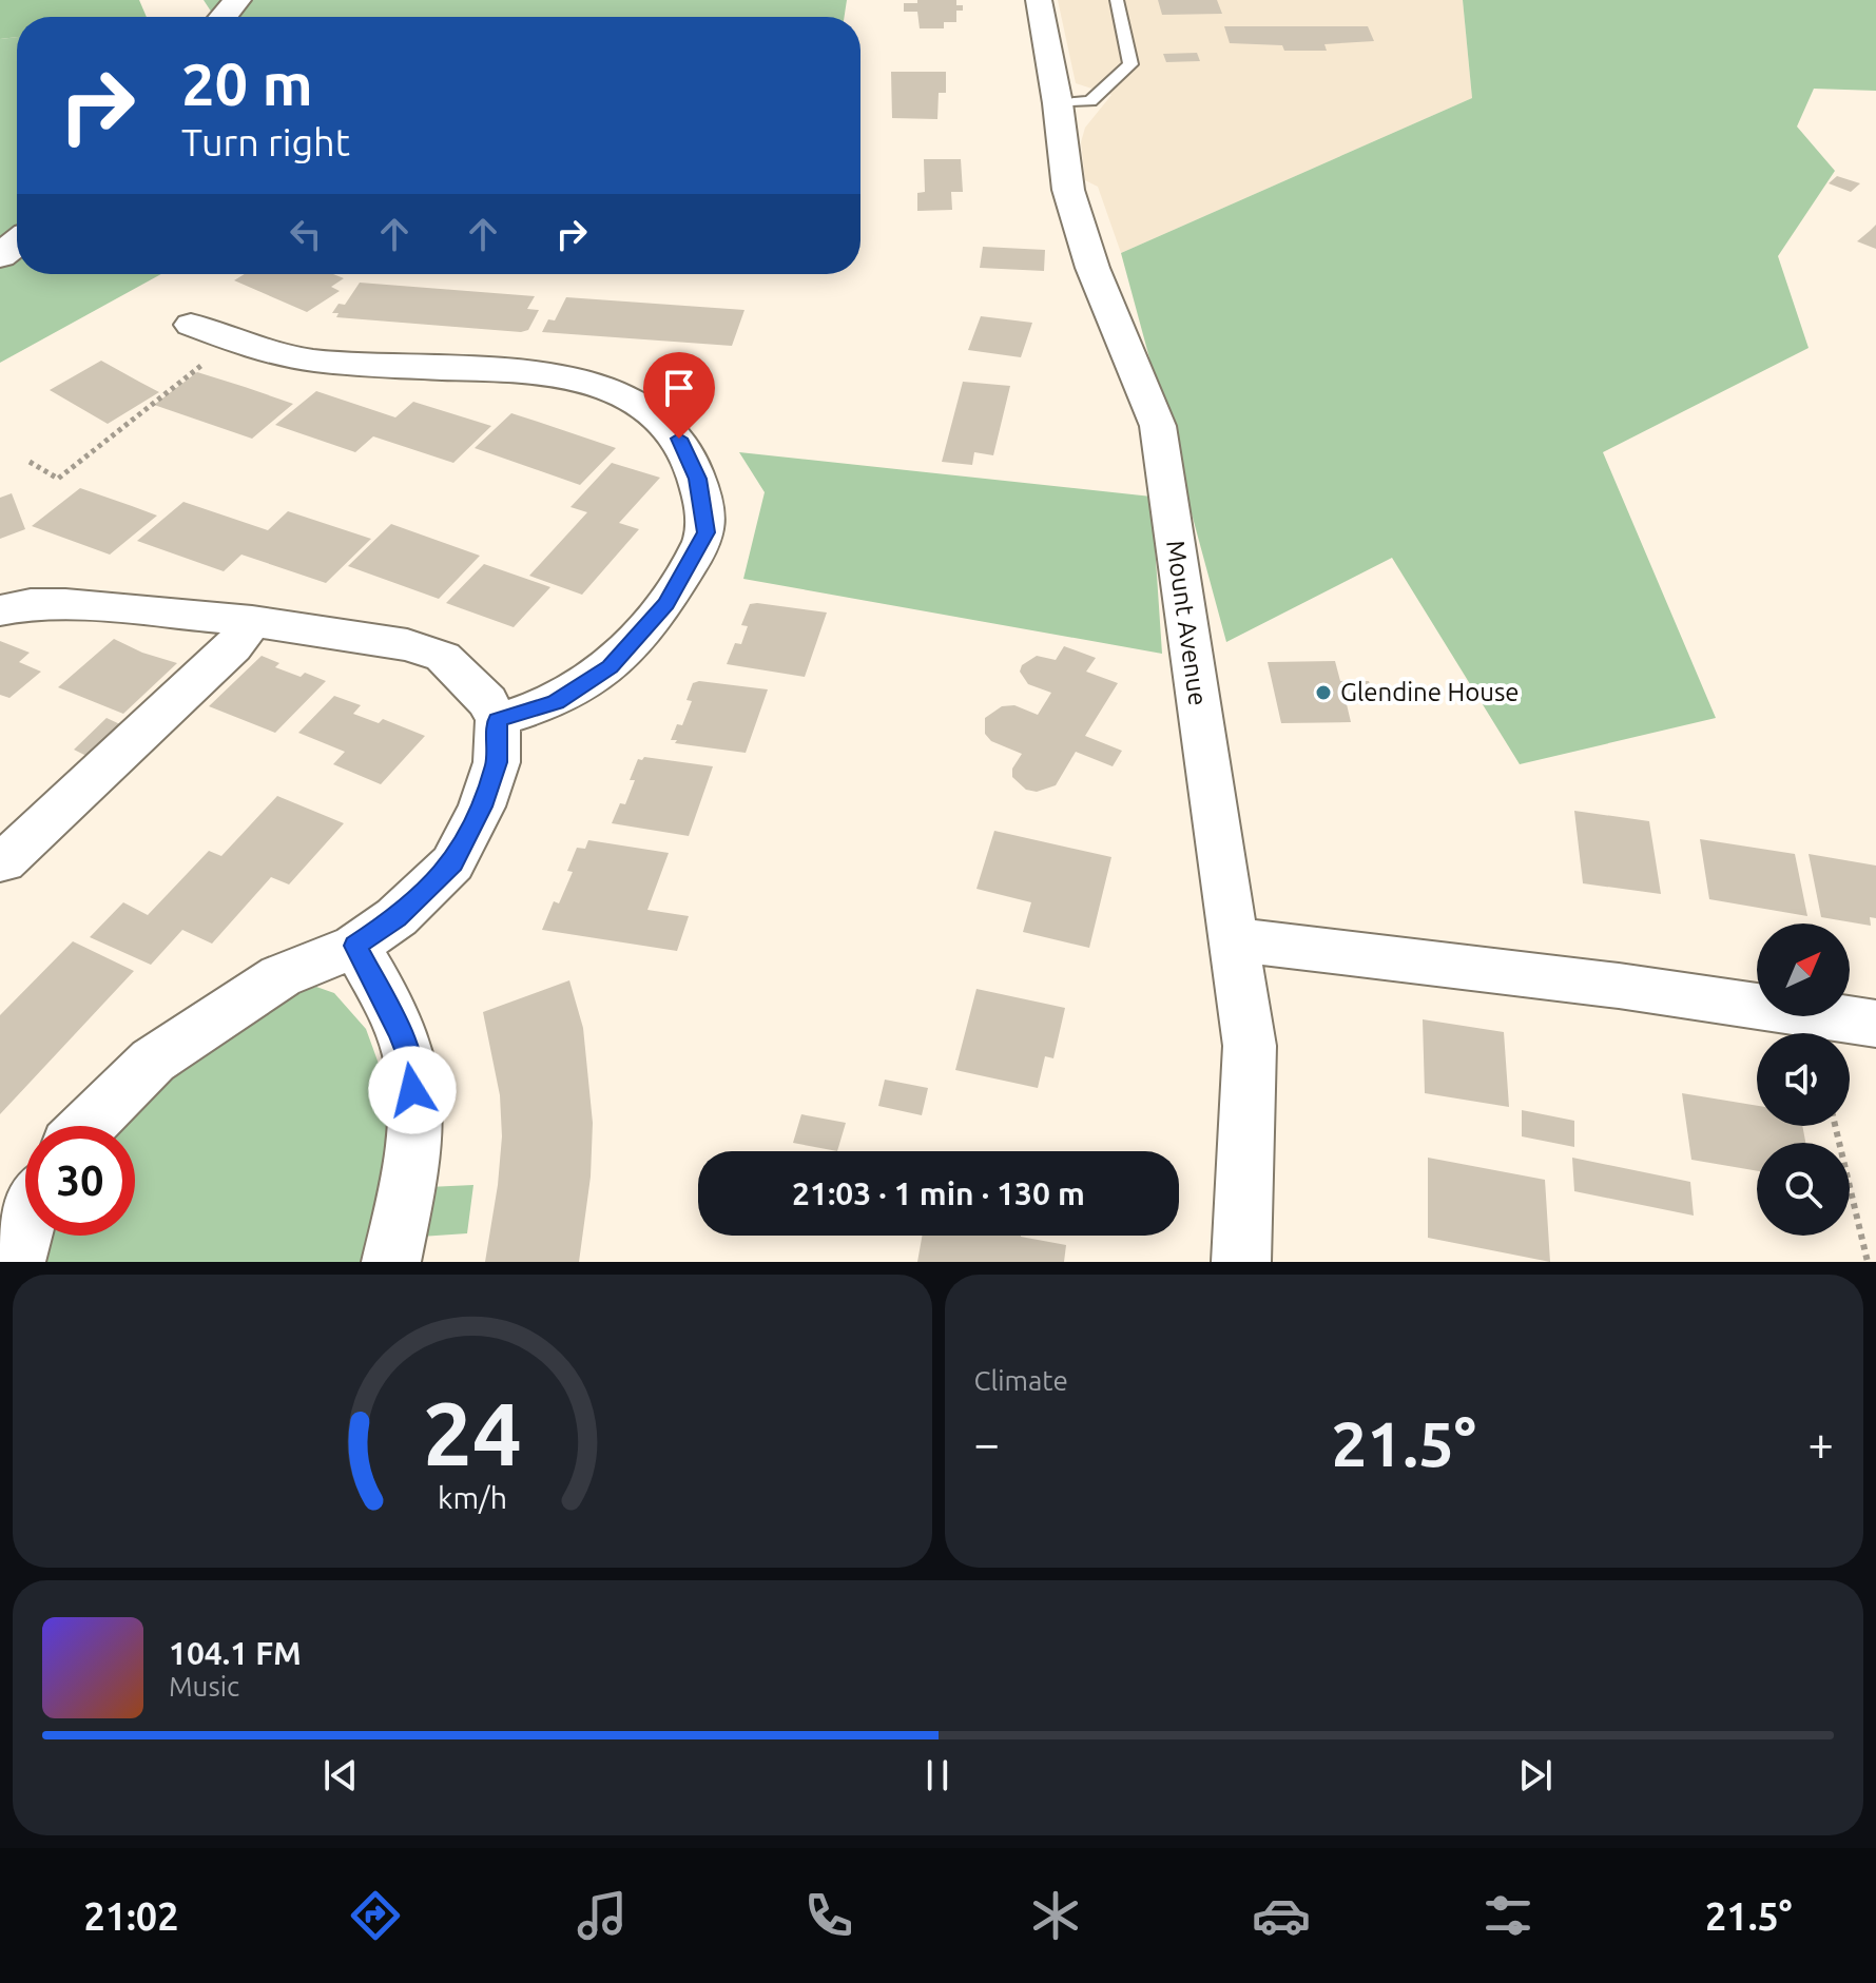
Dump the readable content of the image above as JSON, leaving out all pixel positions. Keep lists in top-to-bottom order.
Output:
{
  "streets": {
    "street": ["Mount Avenue"]
  },
  "places": ["Glendine House"],
  "north": "top right",
  "page": {
    "turn": ["20 m", "Turn right"],
    "limit": "30",
    "trip": "21:03 · 1 min · 130 m",
    "tile": "Climate",
    "heat": ["−", "21.5°", "+"],
    "song": ["104.1 FM", "Music"],
    "tabs": ["21:02", "21.5°"],
    "gauge": ["24", "km/h"]
  }
}
